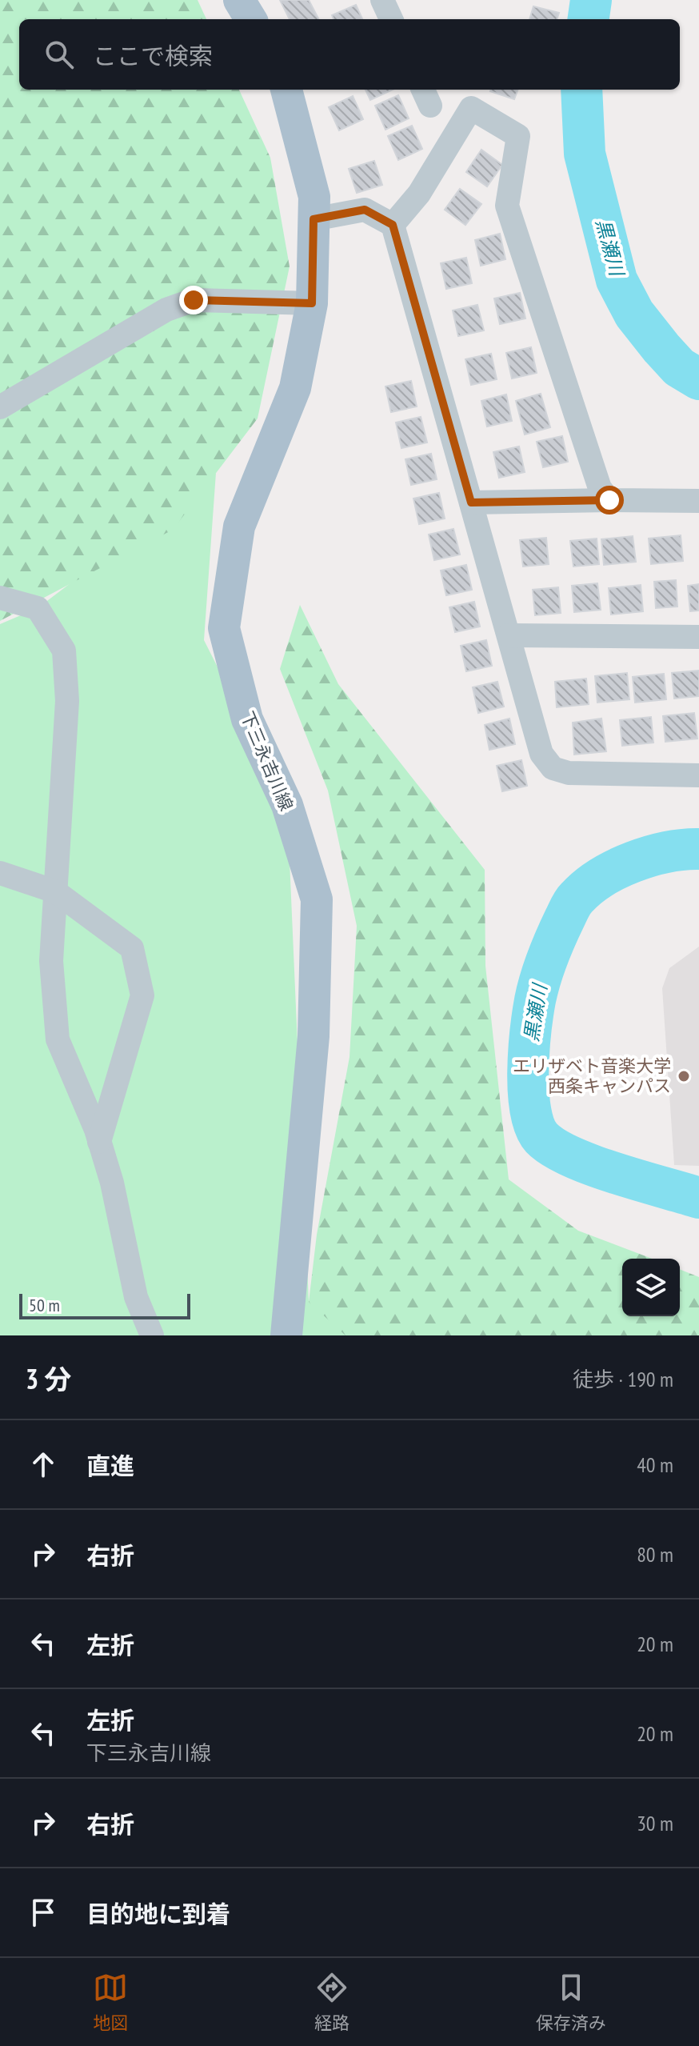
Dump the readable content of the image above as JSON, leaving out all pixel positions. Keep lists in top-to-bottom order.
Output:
{
  "streets": {
    "main road": ["下三永吉川線"]
  },
  "water": ["黒瀬川"],
  "places": ["エリザベト音楽大学 西条キャンパス"],
  "scale_bar": "50 m",
  "page": {
    "search": "ここで検索",
    "scale": "50 m",
    "heading": ["3 分", "徒歩 · 190 m"],
    "list": [
      ["直進", "40 m"],
      ["右折", "80 m"],
      ["左折", "20 m"],
      ["左折", "下三永吉川線", "20 m"],
      ["右折", "30 m"],
      "目的地に到着"
    ],
    "nav": ["地図", "経路", "保存済み"]
  }
}
